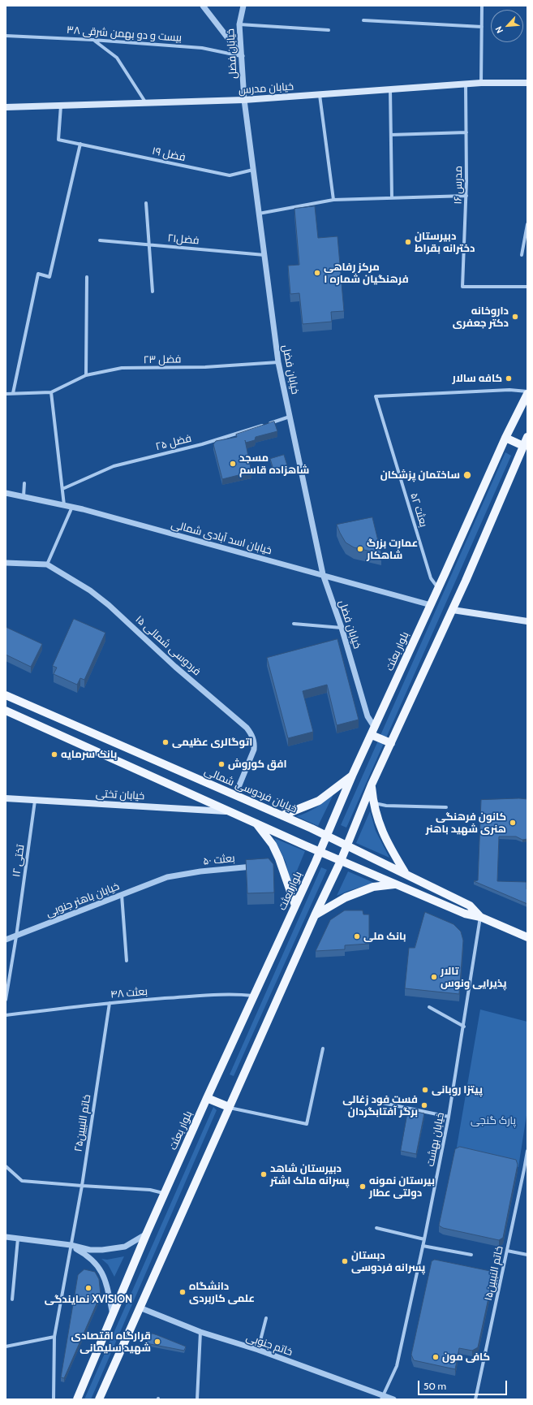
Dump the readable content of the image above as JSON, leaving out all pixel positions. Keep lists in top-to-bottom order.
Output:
{
  "streets": {
    "main road": [
      "خیابان مدرس",
      "بلوار بعثت",
      "خیابان فردوسی شمالی",
      "خیابان تختی"
    ],
    "street": [
      "بیست و دو بهمن شرقی ۳۸",
      "خیابان فضل",
      "فضل ۱۹",
      "مدرس ۱۶",
      "فضل۲۱",
      "فضل ۲۳",
      "فضل ۲۵",
      "بعثت ۵۲",
      "خیابان اسد آبادی شمالی",
      "فردوسی شمالی ۱۵",
      "بعثت ۵۰",
      "تختی ۱۲",
      "خیابان باهنر جنوبی",
      "بعثت ۴۸",
      "خاتم النبیین۲۵",
      "خیابان بهشت",
      "خاتم النببین۱۵",
      "خاتم جنوبی"
    ]
  },
  "crossings": [
    ["بیست و دو بهمن شرقی ۳۸", "خیابان فضل"],
    ["خیابان فضل", "خیابان مدرس"],
    ["خیابان فضل", "فضل ۱۹"],
    ["خیابان فضل", "فضل۲۱"],
    ["خیابان فضل", "فضل ۲۳"],
    ["خیابان فضل", "فضل ۲۵"],
    ["خیابان فضل", "خیابان اسد آبادی شمالی"],
    ["خیابان فضل", "بلوار بعثت"],
    ["خیابان مدرس", "فضل ۱۹"],
    ["خیابان مدرس", "مدرس ۱۶"],
    ["بعثت ۵۲", "بلوار بعثت"],
    ["خیابان اسد آبادی شمالی", "بلوار بعثت"],
    ["فردوسی شمالی ۱۵", "خیابان فردوسی شمالی"],
    ["بلوار بعثت", "خیابان فردوسی شمالی"],
    ["بلوار بعثت", "بعثت ۴۸"],
    ["خیابان فردوسی شمالی", "خیابان بهشت"],
    ["خیابان تختی", "تختی ۱۲"],
    ["بعثت ۵۰", "خیابان باهنر جنوبی"],
    ["تختی ۱۲", "خیابان باهنر جنوبی"],
    ["بعثت ۴۸", "خاتم النبیین۲۵"],
    ["خیابان بهشت", "خاتم جنوبی"]
  ],
  "parks": ["پارک گنجی"],
  "places": [
    "دبیرستان دخترانه بقراط",
    "مرکز رفاهی فرهنگیان شماره ۱",
    "داروخانه دکتر جعفری",
    "کافه سالار",
    "مسجد شاهزاده قاسم",
    "ساختمان پزشکان",
    "عمارت بزرگ شاهکار",
    "اتوگالری عظیمی",
    "بانک سرمایه",
    "افق کوروش",
    "کانون فرهنگی هنری شهید باهنر",
    "بانک ملی",
    "تالار پذیرایی ونوس",
    "پیتزا روبانی",
    "فست فود زغالی برگر آفتابگردان",
    "دبیرستان شاهد پسرانه مالک اشتر",
    "بیرستان نمونه دولتی عطار",
    "دبستان پسرانه فردوسی",
    "نمایندگی XVISION",
    "دانشگاه علمی کاربردی",
    "قرارگاه اقتصادی شهید سلیمانی",
    "کافی مون"
  ],
  "scale_bar": "50 m",
  "north": "bottom left"
}
